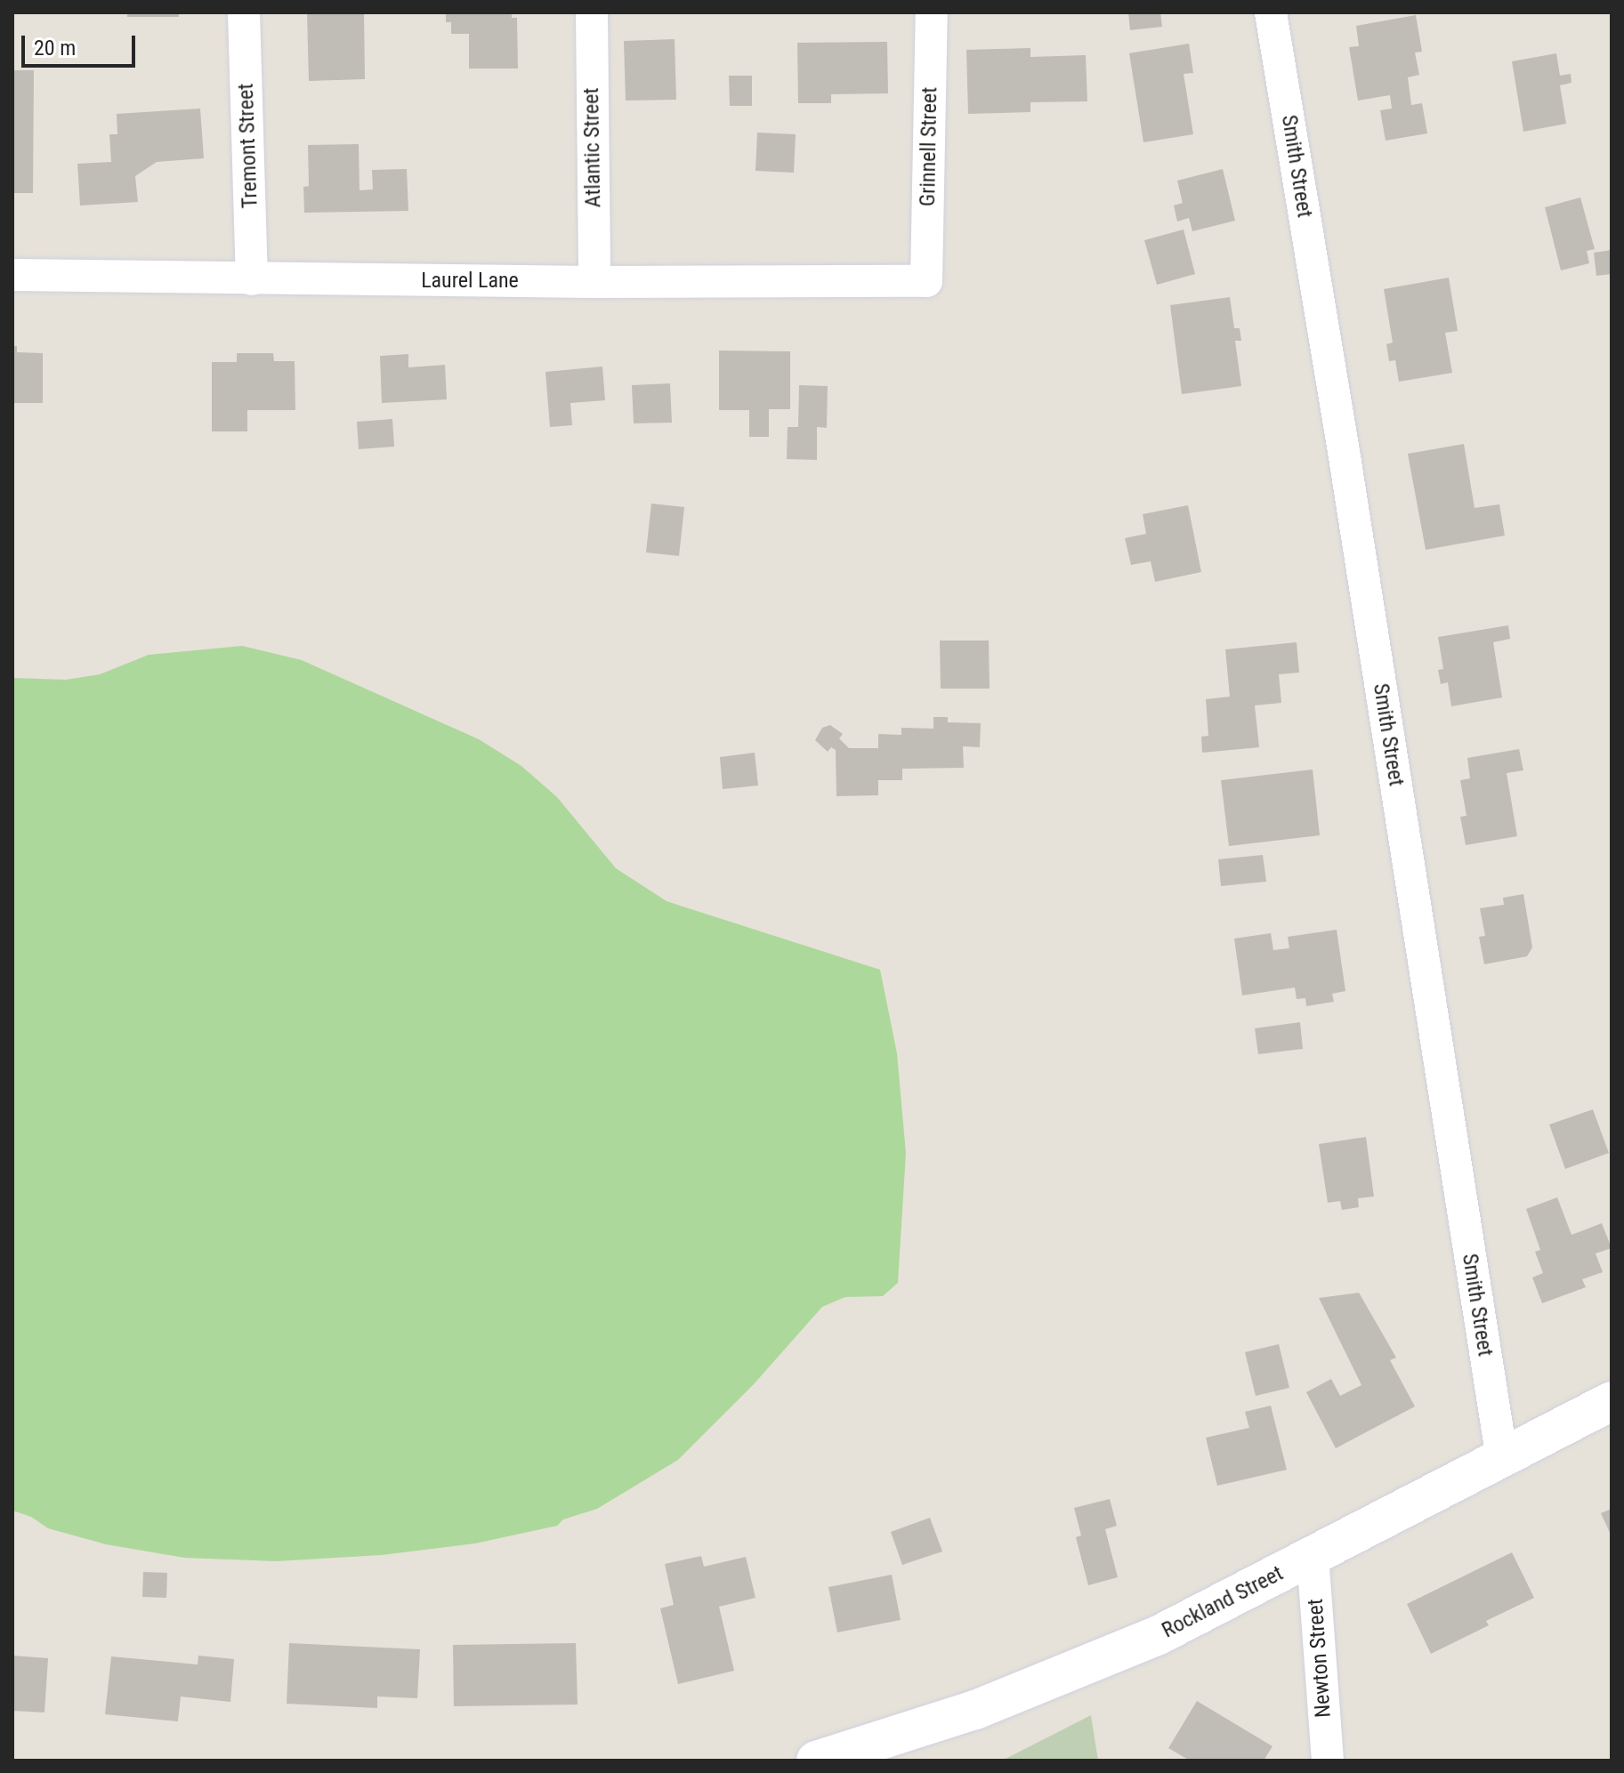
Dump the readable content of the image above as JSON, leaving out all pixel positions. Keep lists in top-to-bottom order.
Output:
{
  "streets": {
    "street": [
      "Tremont Street",
      "Grinnell Street",
      "Atlantic Street",
      "Smith Street",
      "Laurel Lane",
      "Rockland Street",
      "Newton Street"
    ]
  },
  "crossings": [
    ["Tremont Street", "Laurel Lane"],
    ["Grinnell Street", "Laurel Lane"],
    ["Atlantic Street", "Laurel Lane"],
    ["Smith Street", "Rockland Street"],
    ["Rockland Street", "Newton Street"]
  ],
  "scale_bar": "20 m"
}
